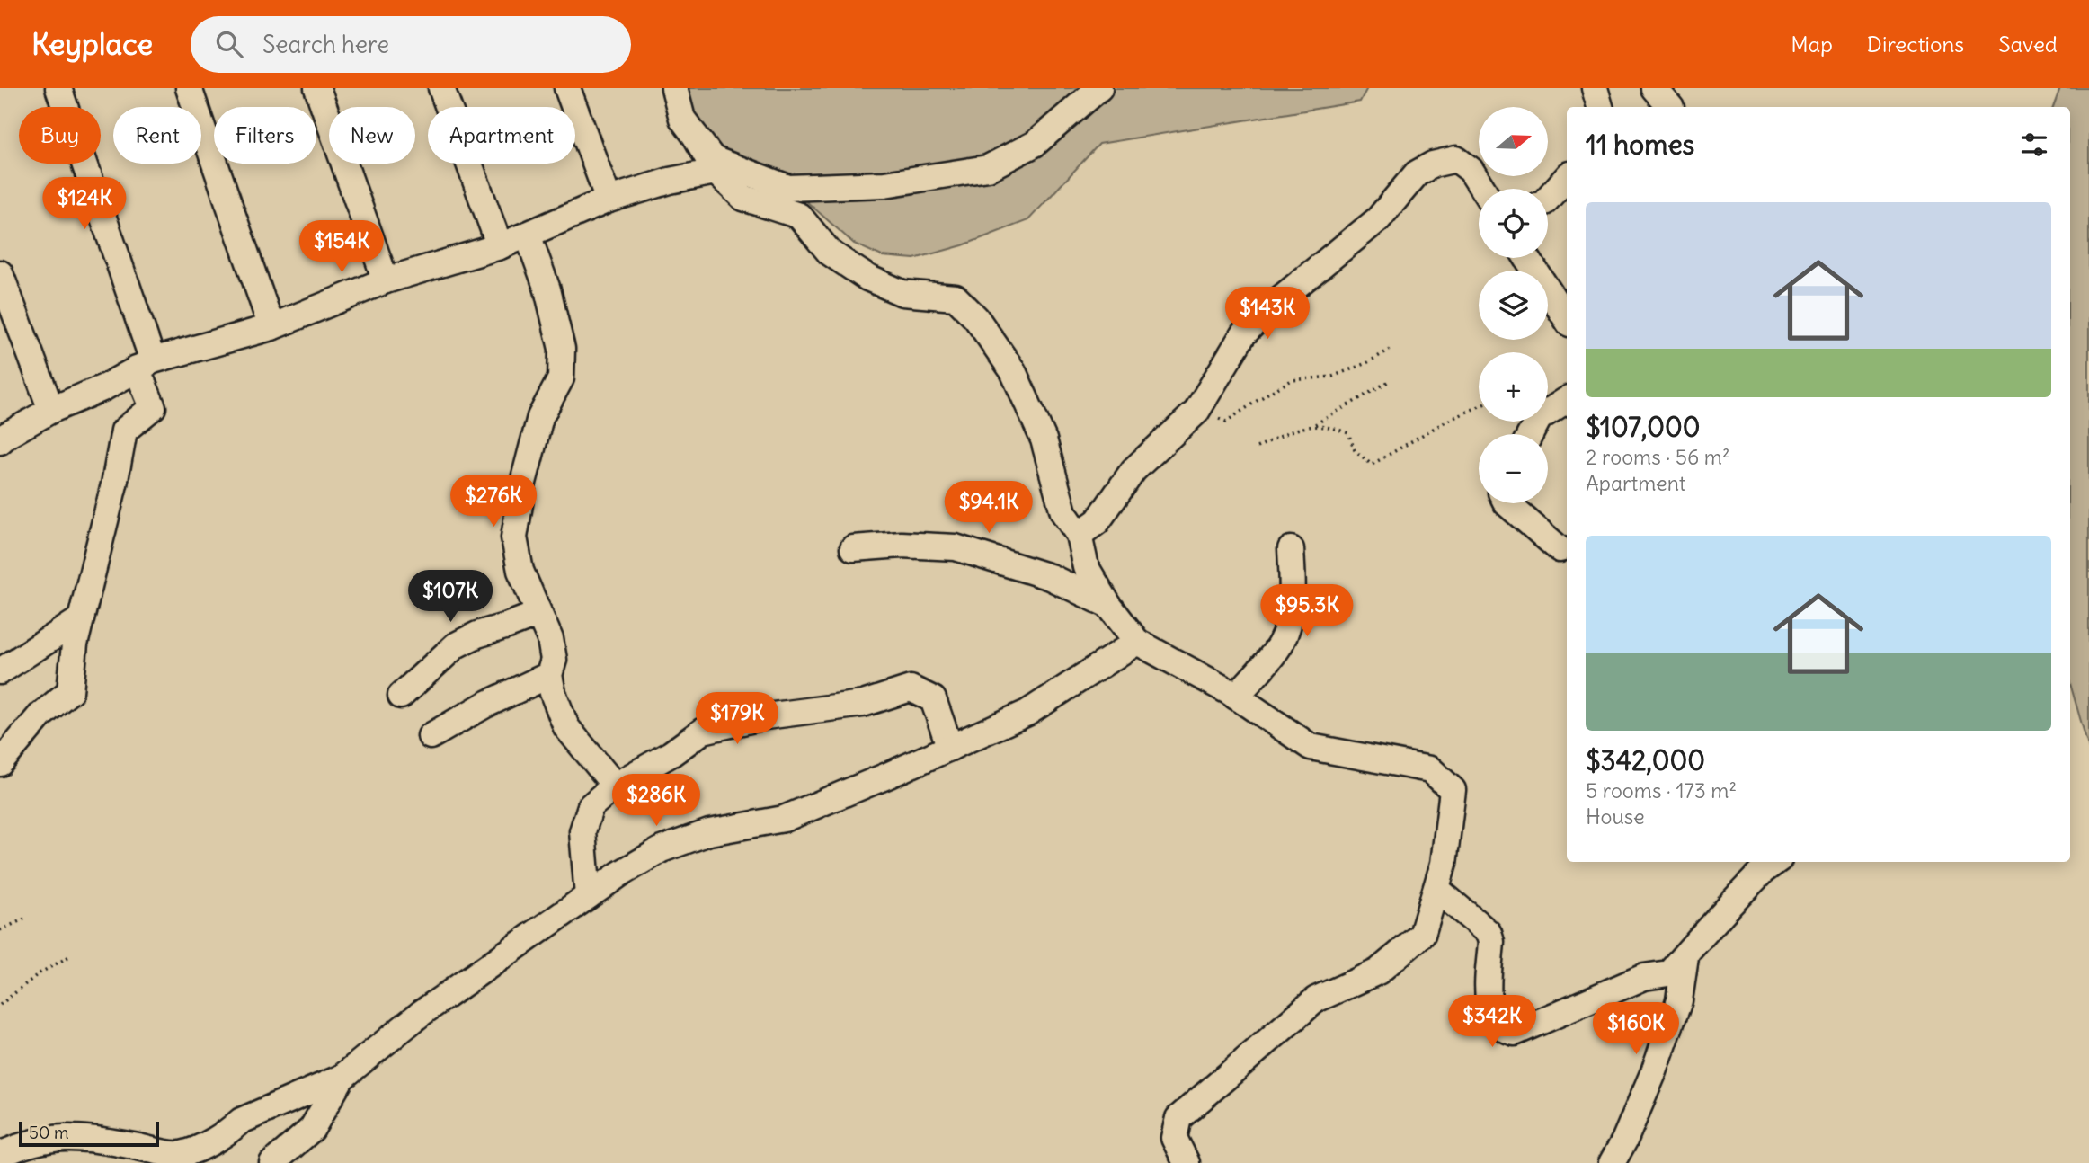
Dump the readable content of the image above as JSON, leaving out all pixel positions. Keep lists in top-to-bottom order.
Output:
{
  "scale_bar": "50 m",
  "north": "right",
  "page": {
    "header": "Keyplace",
    "search": "Search here",
    "nav": ["Map", "Directions", "Saved"],
    "map_buttons": ["+", "−"],
    "chip": [
      "Buy",
      "Rent",
      "Filters",
      "New",
      "Apartment"
    ],
    "heading": "11 homes",
    "price": [
      "$124K",
      "$154K",
      "$143K",
      "$276K",
      "$94.1K",
      "$107K",
      "$95.3K",
      "$179K",
      "$286K",
      "$342K",
      "$160K"
    ],
    "list": [
      {
        "name": "$107,000",
        "note": "2 rooms · 56 m² · Apartment"
      },
      {
        "name": "$342,000",
        "note": "5 rooms · 173 m² · House"
      }
    ],
    "scale": "50 m"
  }
}
